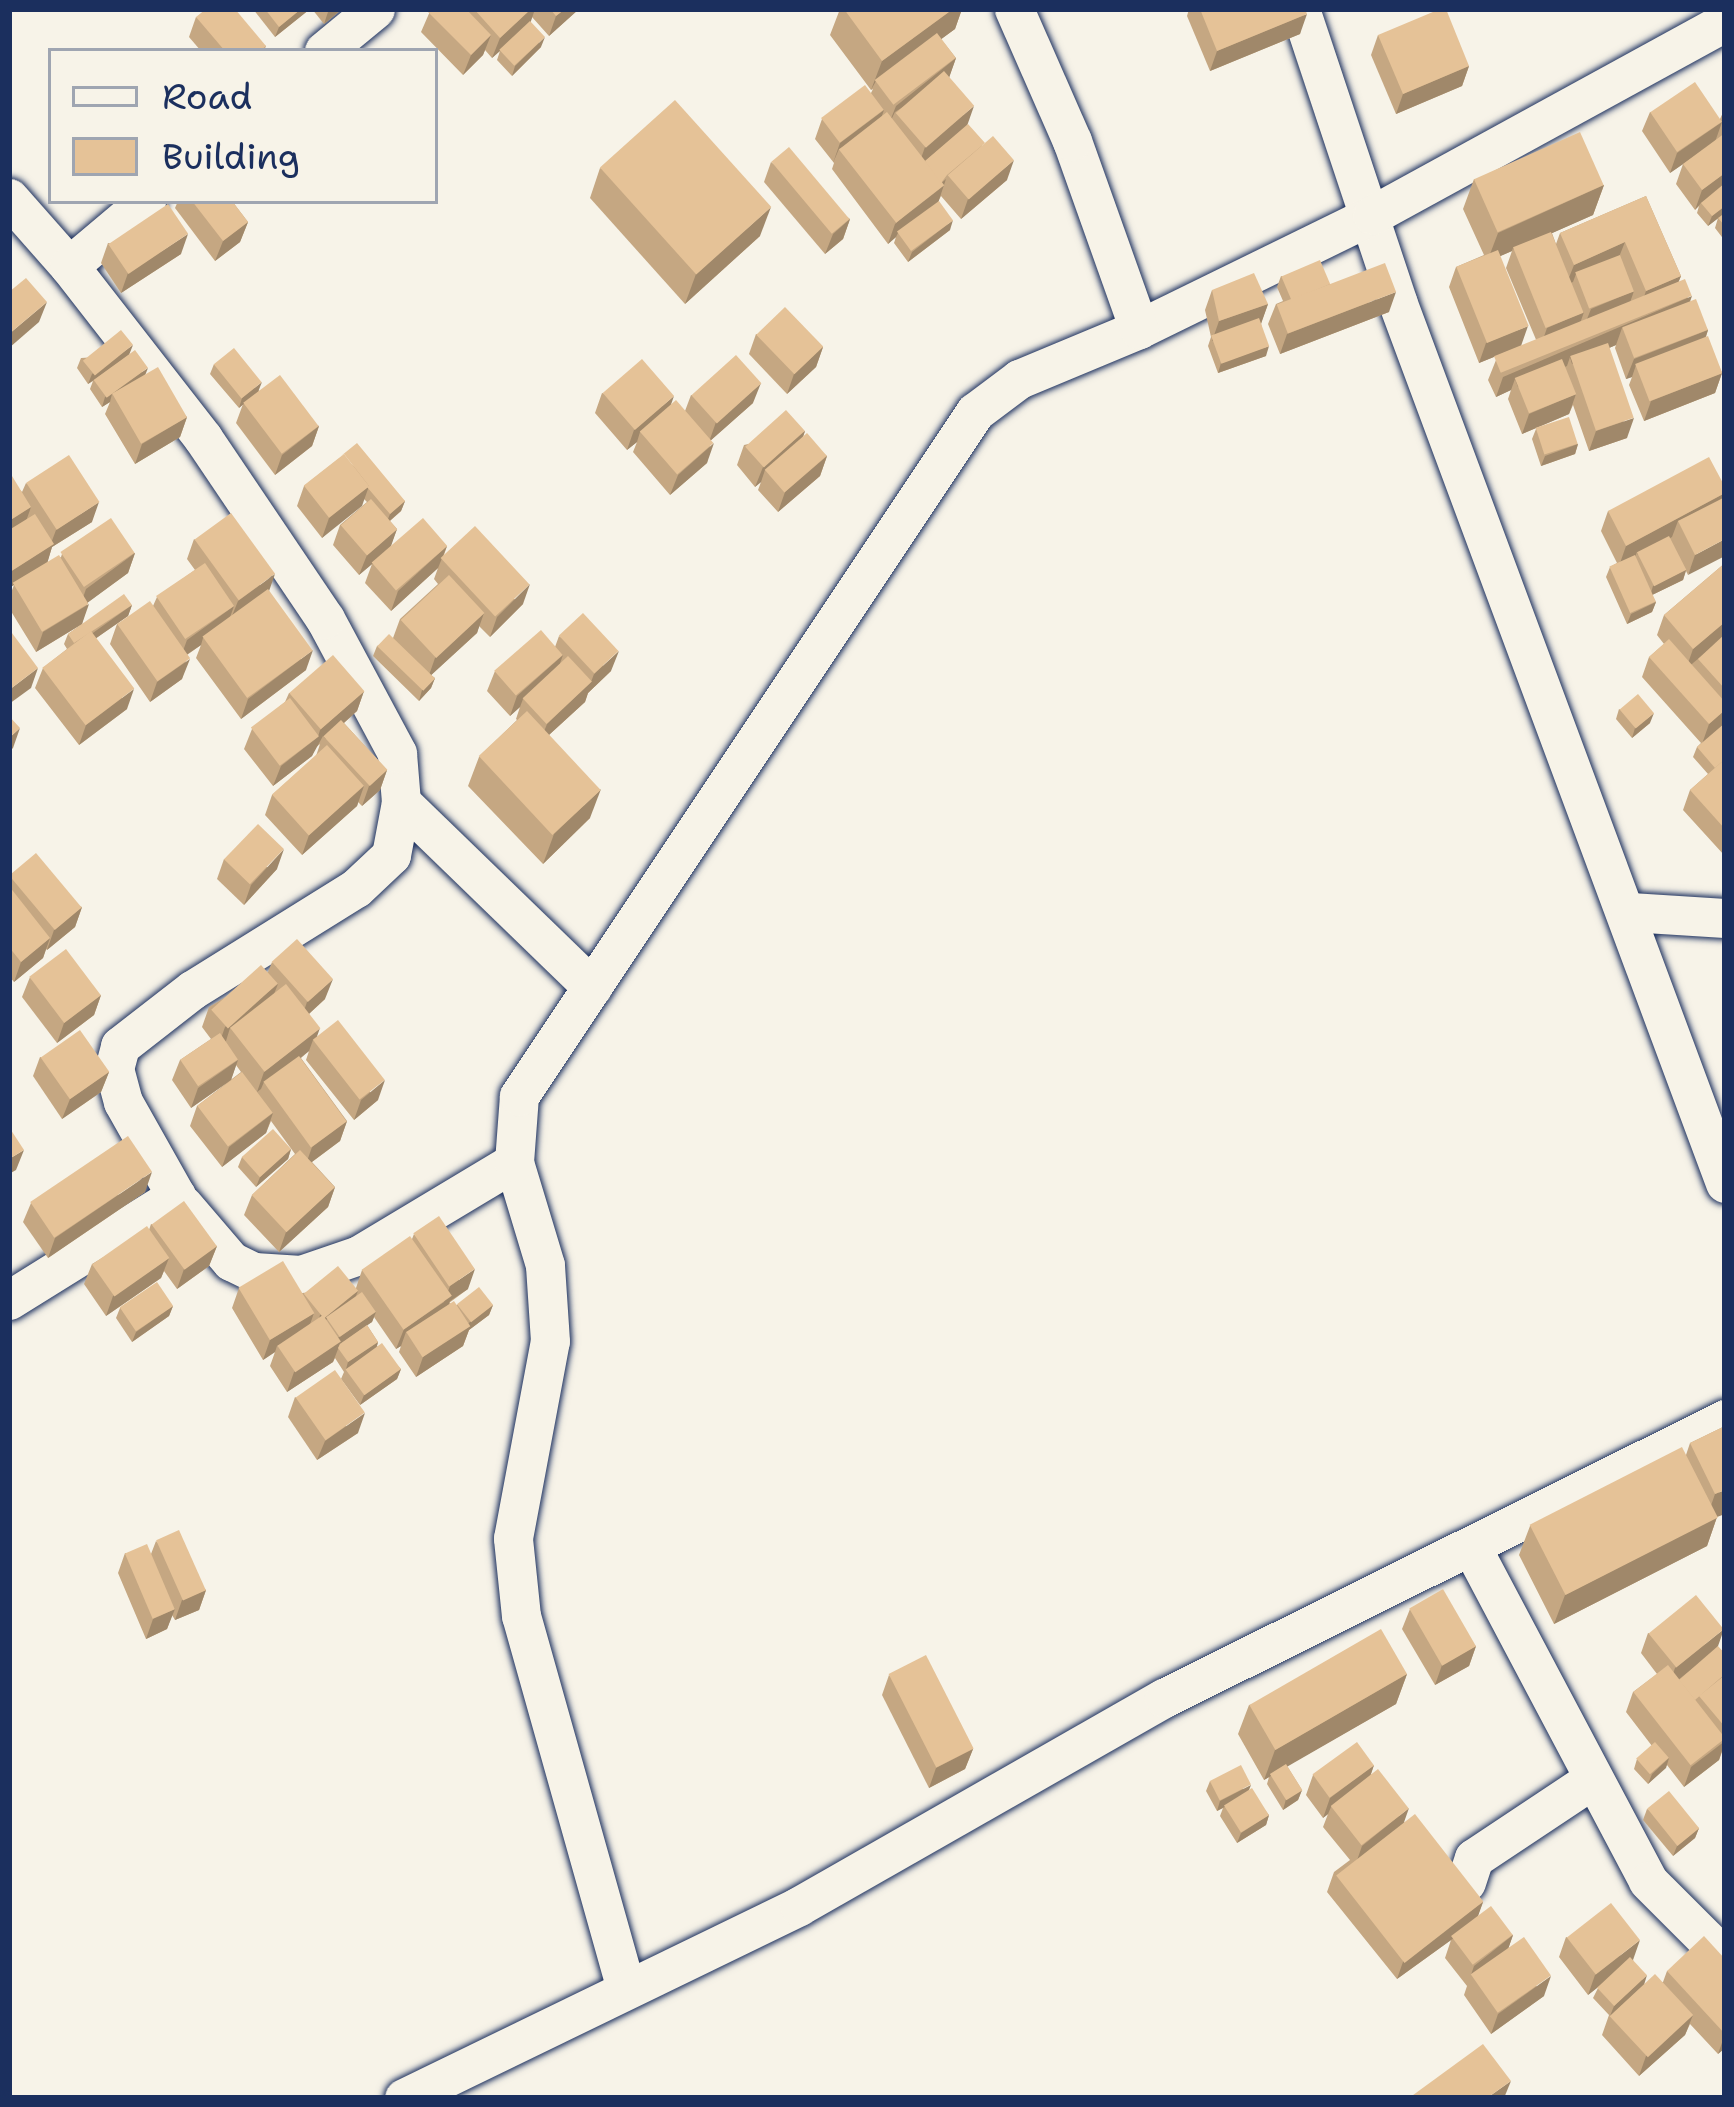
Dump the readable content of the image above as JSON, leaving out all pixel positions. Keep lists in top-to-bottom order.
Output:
{
  "legend": ["Road", "Building"]
}
